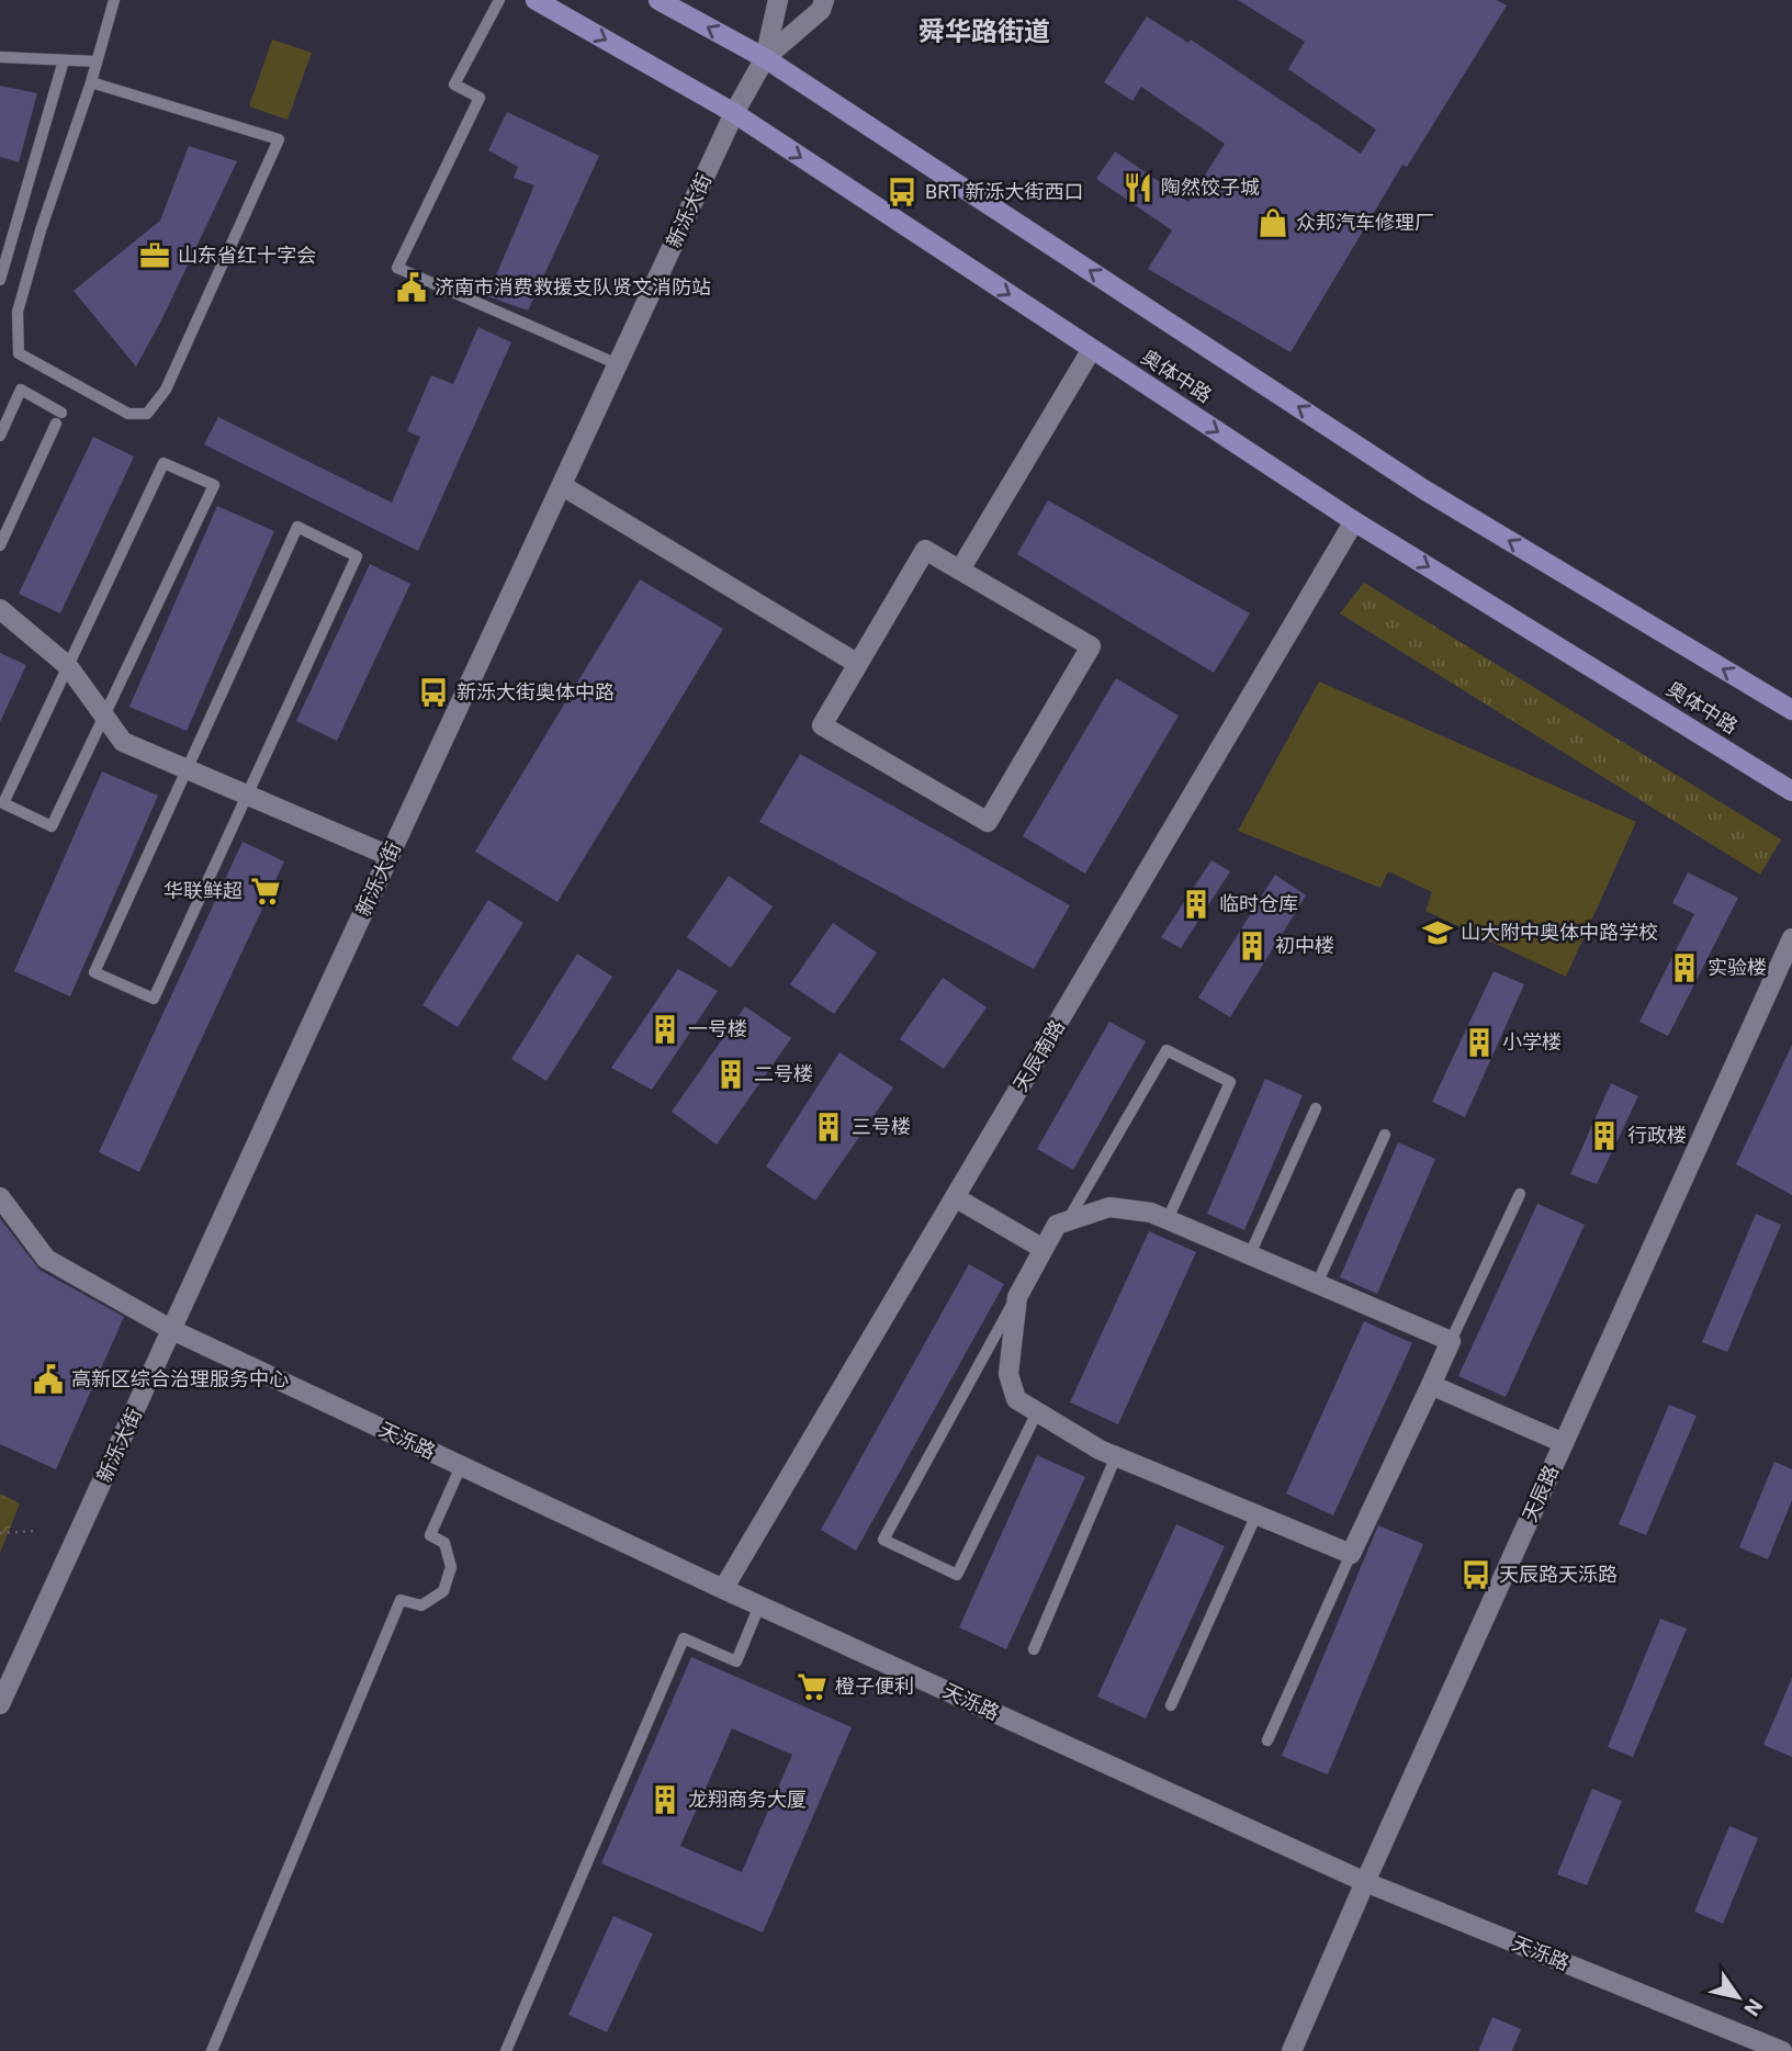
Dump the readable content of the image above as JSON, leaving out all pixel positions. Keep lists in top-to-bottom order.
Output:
{
  "streets": {
    "main road": ["奥体中路"],
    "street": [
      "新泺大街",
      "天辰南路",
      "天泺路",
      "天辰路"
    ]
  },
  "crossings": [
    ["新泺大街", "奥体中路"],
    ["新泺大街", "天泺路"],
    ["奥体中路", "天辰南路"],
    ["天辰南路", "天泺路"],
    ["天泺路", "天辰路"]
  ],
  "districts": ["舜华路街道"],
  "places": {
    "restaurant": ["陶然饺子城"],
    "bus stop": ["BRT 新泺大街西口", "新泺大街奥体中路", "天辰路天泺路"],
    "shop": ["众邦汽车修理厂"],
    "office": ["山东省红十字会"],
    "public building": ["济南市消费救援支队贤文消防站", "高新区综合治理服务中心"],
    "supermarket": ["华联鲜超", "橙子便利"],
    "building": [
      "临时仓库",
      "初中楼",
      "实验楼",
      "一号楼",
      "小学楼",
      "二号楼",
      "三号楼",
      "行政楼",
      "龙翔商务大厦"
    ],
    "school or university": ["山大附中奥体中路学校"]
  },
  "north": "bottom right"
}
